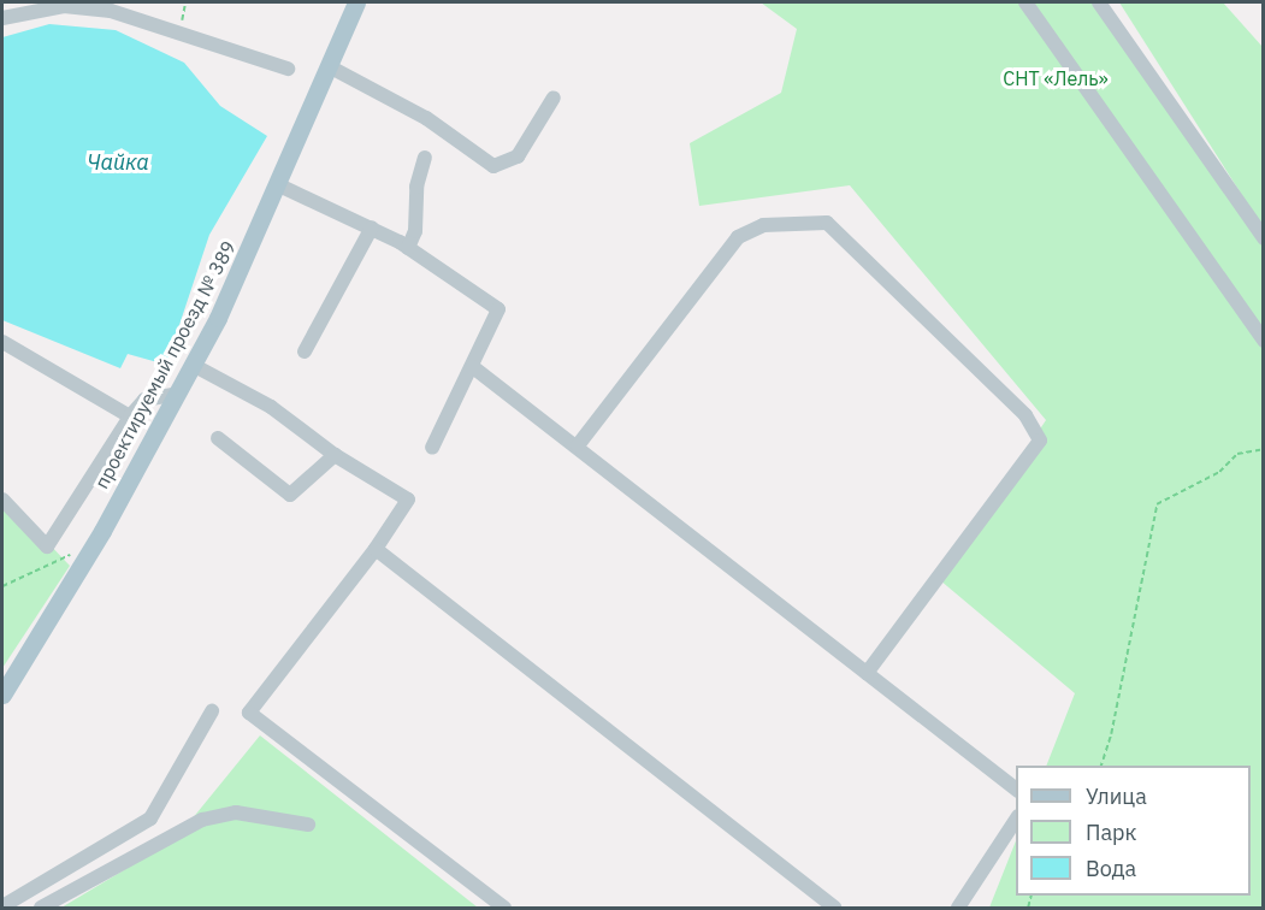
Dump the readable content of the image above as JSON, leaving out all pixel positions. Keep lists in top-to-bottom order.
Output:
{
  "streets": {
    "main road": ["проектируемый проезд № 389"]
  },
  "water": ["Чайка"],
  "parks": ["СНТ «Лель»"],
  "legend": ["Улица", "Парк", "Вода"]
}
